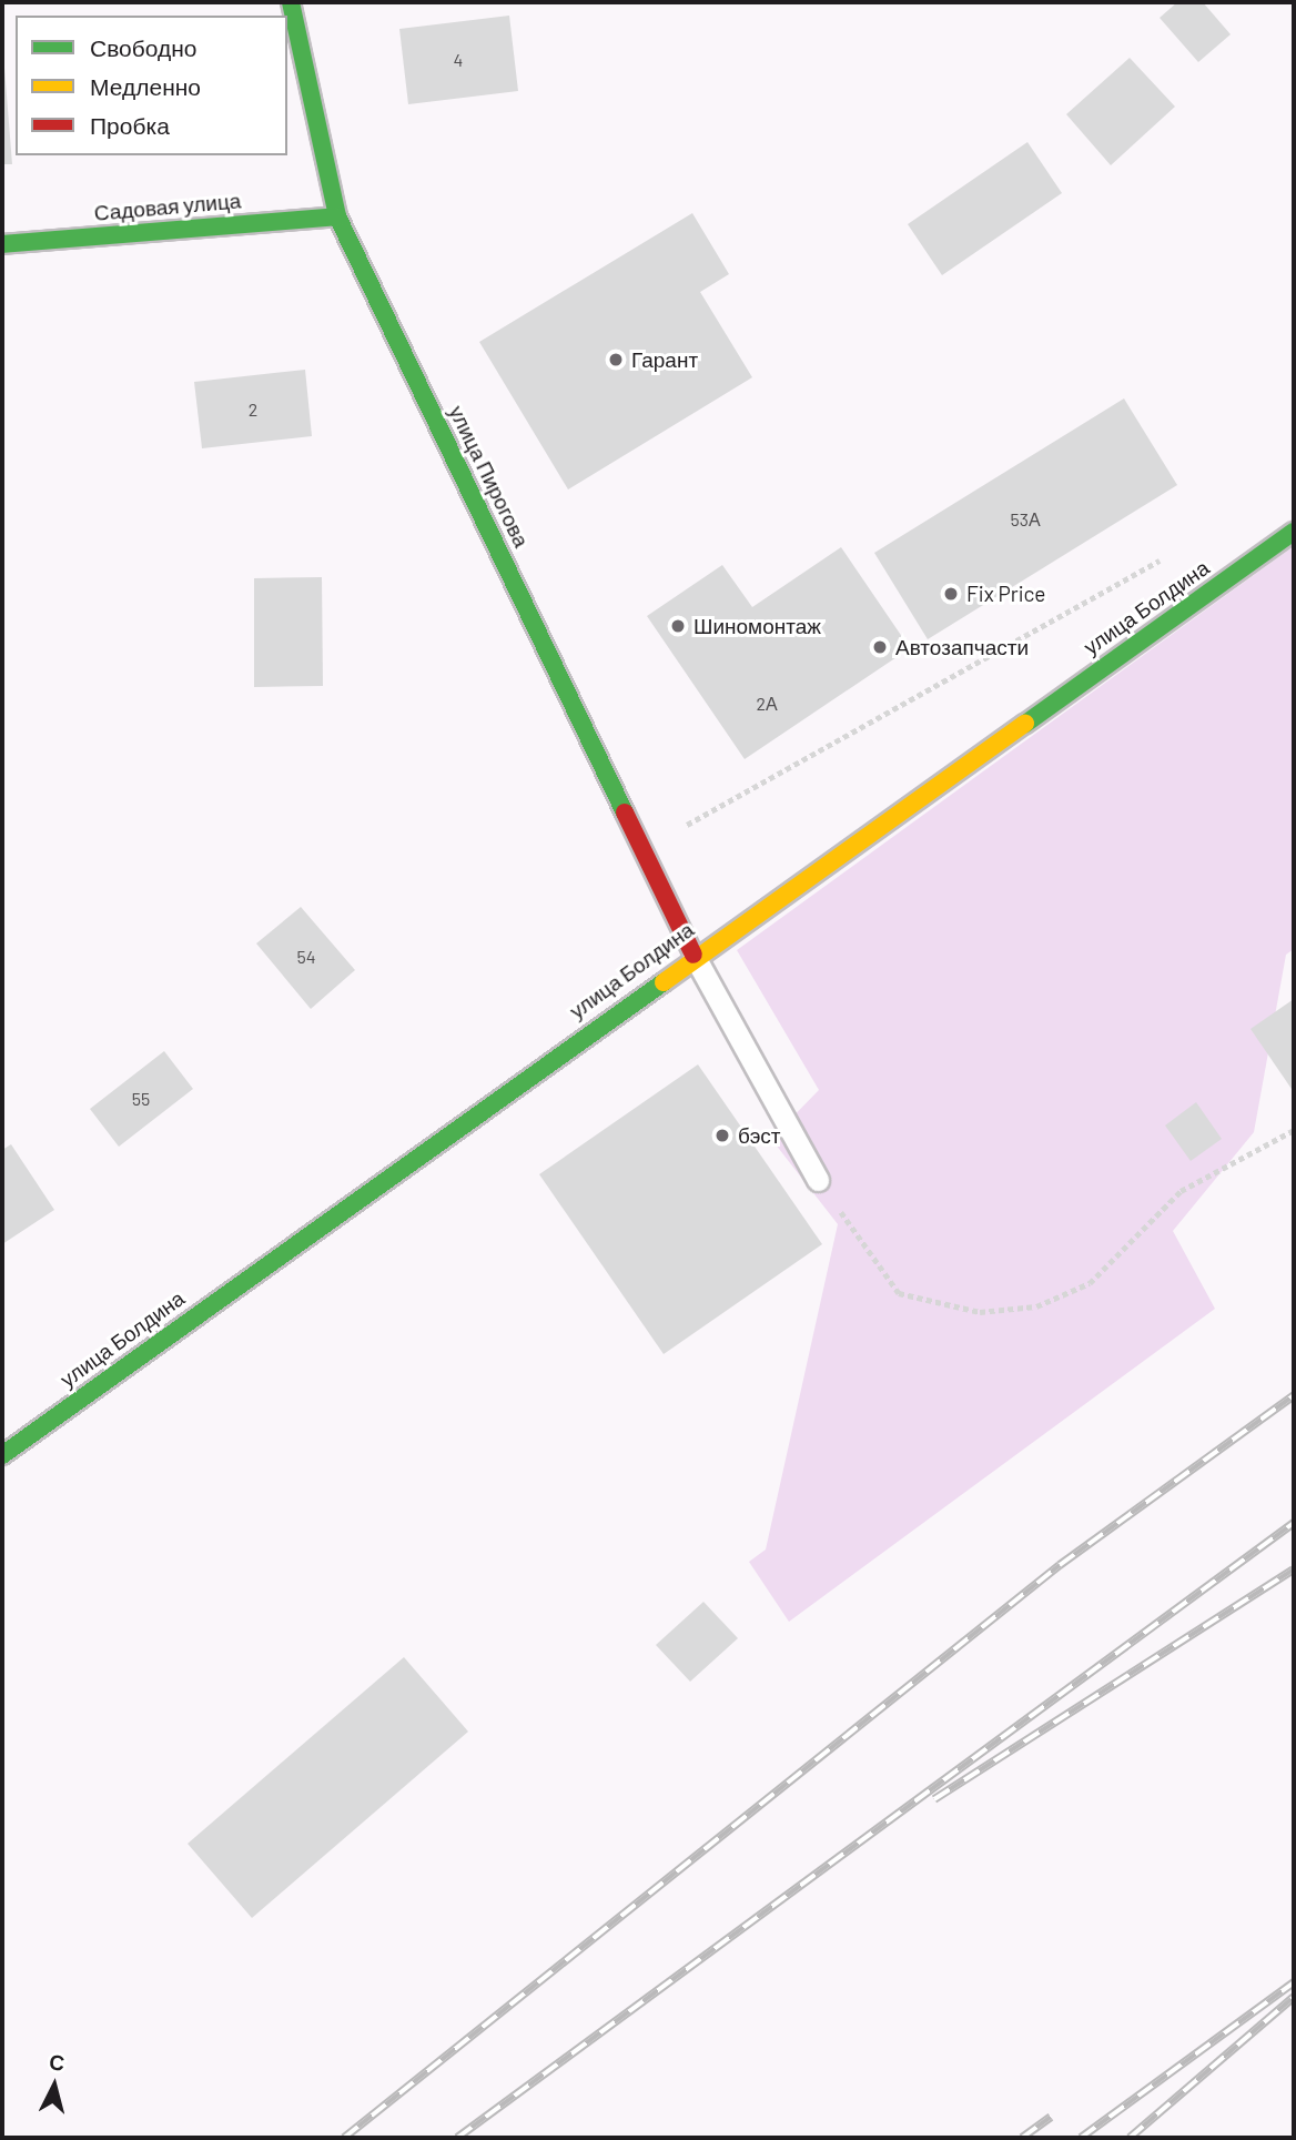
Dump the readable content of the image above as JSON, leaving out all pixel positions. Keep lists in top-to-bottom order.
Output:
{
  "streets": {
    "main road": ["Садовая улица", "улица Пирогова", "улица Болдина"]
  },
  "crossings": [
    ["Садовая улица", "улица Пирогова"],
    ["улица Пирогова", "улица Болдина"]
  ],
  "places": [
    "Гарант",
    "Fix Price",
    "Шиномонтаж",
    "Автозапчасти",
    "бэст"
  ],
  "house_numbers": [
    "4",
    "2",
    "53А",
    "2А",
    "54",
    "55"
  ],
  "legend": ["Свободно", "Медленно", "Пробка"],
  "north": "top"
}
